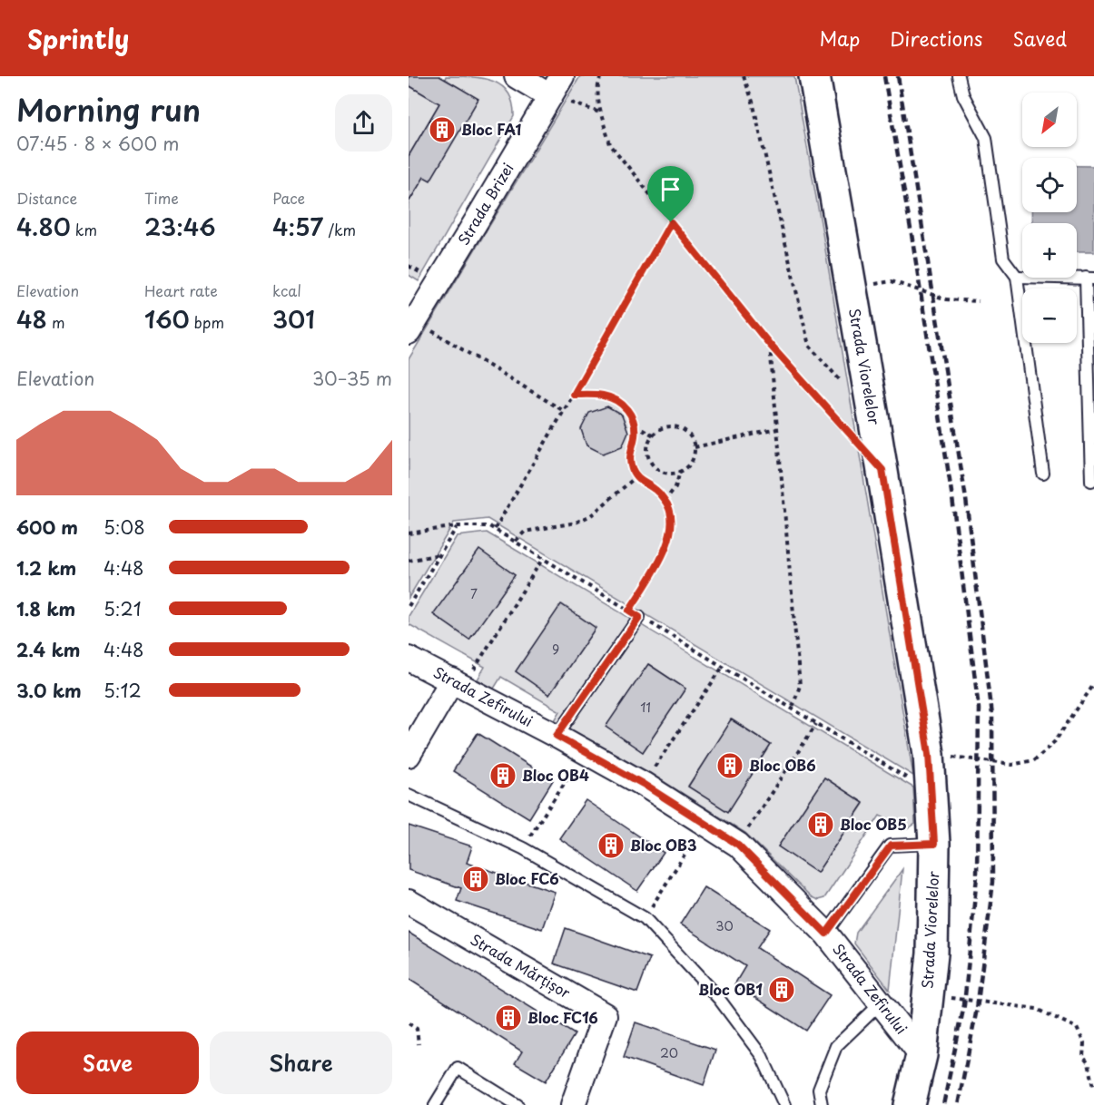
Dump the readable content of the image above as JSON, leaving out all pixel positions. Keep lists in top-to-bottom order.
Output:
{
  "streets": {
    "street": [
      "Strada Brizei",
      "Strada Viorelelor",
      "Strada Zefirului",
      "Strada Mărțișor"
    ]
  },
  "crossings": [
    ["Strada Viorelelor", "Strada Zefirului"]
  ],
  "places": {
    "building": [
      "Bloc FA1",
      "Bloc OB6",
      "Bloc OB4",
      "Bloc OB5",
      "Bloc OB3",
      "Bloc FC6",
      "Bloc OB1",
      "Bloc FC16"
    ]
  },
  "house_numbers": [
    "7",
    "9",
    "11",
    "30",
    "20"
  ],
  "north": "bottom left",
  "page": {
    "header": "Sprintly",
    "nav": ["Map", "Directions", "Saved"],
    "heading": ["Morning run", "07:45 · 8 × 600 m"],
    "map_buttons": ["+", "−"],
    "stats": [
      ["Distance", "4.80 km"],
      ["Time", "23:46"],
      ["Pace", "4:57 /km"],
      ["Elevation", "48 m"],
      ["Heart rate", "160 bpm"],
      ["kcal", "301"]
    ],
    "chart": ["Elevation", "30–35 m"],
    "list": [
      {
        "name": "600 m",
        "note": "5:08"
      },
      {
        "name": "1.2 km",
        "note": "4:48"
      },
      {
        "name": "1.8 km",
        "note": "5:21"
      },
      {
        "name": "2.4 km",
        "note": "4:48"
      },
      {
        "name": "3.0 km",
        "note": "5:12"
      }
    ],
    "buttons": ["Save", "Share"]
  }
}
